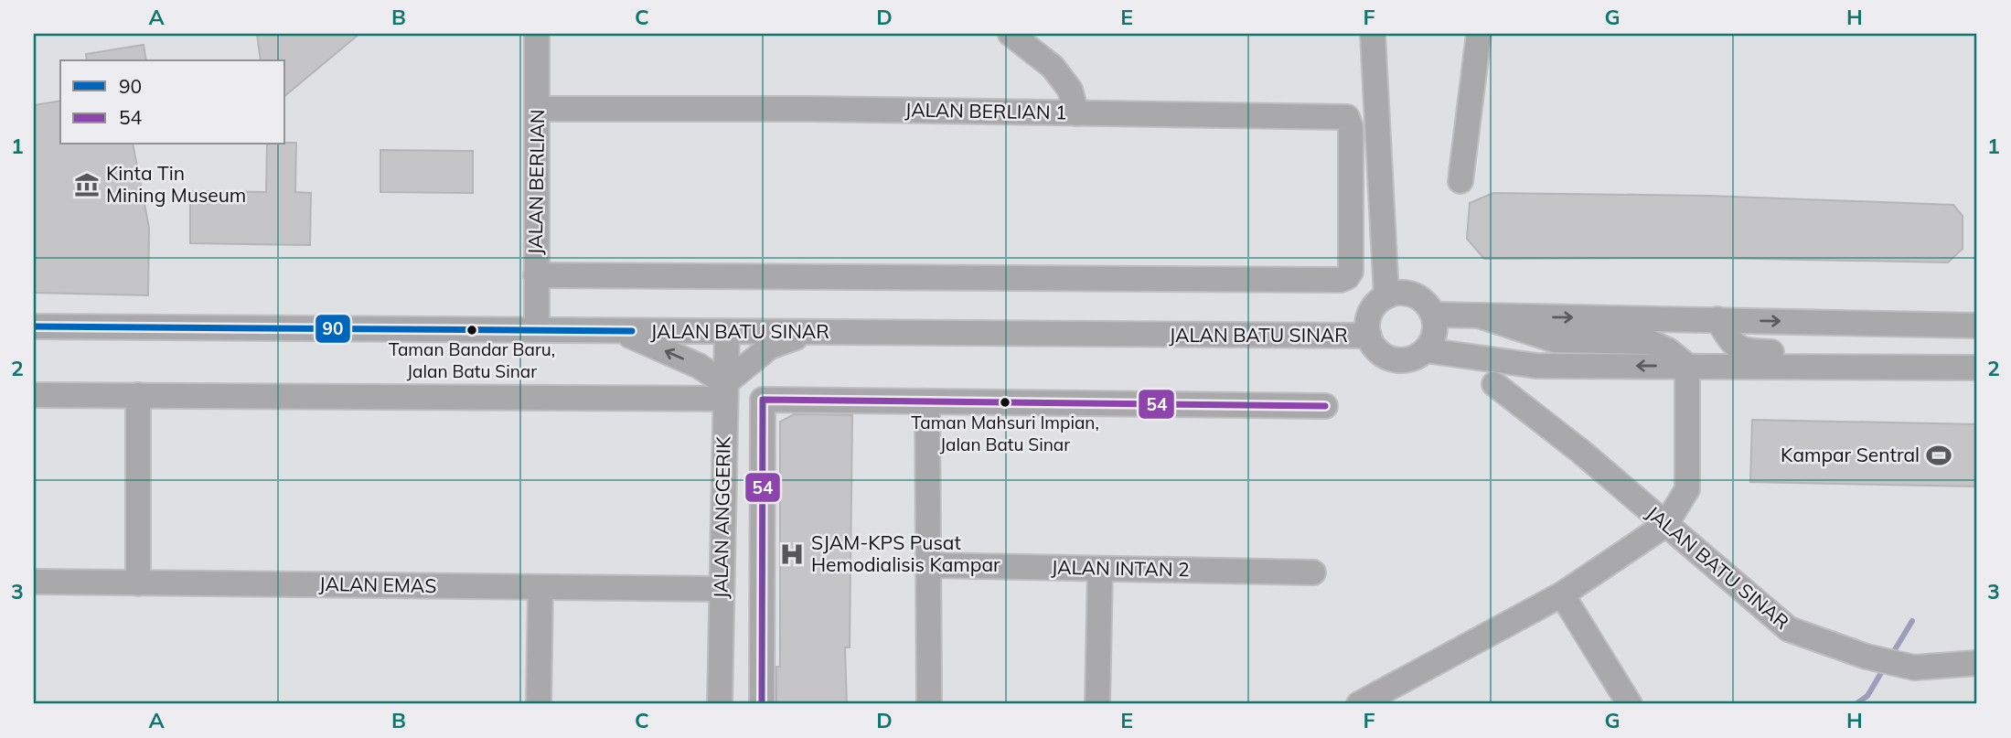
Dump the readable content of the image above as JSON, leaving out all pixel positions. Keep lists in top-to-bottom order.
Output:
{
  "streets": {
    "street": [
      "JALAN BERLIAN 1",
      "JALAN BERLIAN",
      "JALAN BATU SINAR",
      "JALAN ANGGERIK",
      "JALAN INTAN 2",
      "JALAN EMAS"
    ]
  },
  "crossings": [
    ["JALAN BERLIAN 1", "JALAN BERLIAN"],
    ["JALAN BERLIAN", "JALAN BATU SINAR"],
    ["JALAN BATU SINAR", "JALAN ANGGERIK"],
    ["JALAN ANGGERIK", "JALAN EMAS"]
  ],
  "places": {
    "museum": ["Kinta Tin Mining Museum"],
    "other": ["Taman Bandar Baru, Jalan Batu Sinar", "Taman Mahsuri Impian, Jalan Batu Sinar"],
    "sports": ["Kampar Sentral"],
    "hospital": ["SJAM-KPS Pusat Hemodialisis Kampar"]
  },
  "lines": ["transit line 90", "transit line 54"],
  "legend": ["90", "54"],
  "grid": {
    "columns": [
      "A",
      "B",
      "C",
      "D",
      "E",
      "F",
      "G",
      "H"
    ],
    "rows": ["1", "2", "3"]
  }
}
